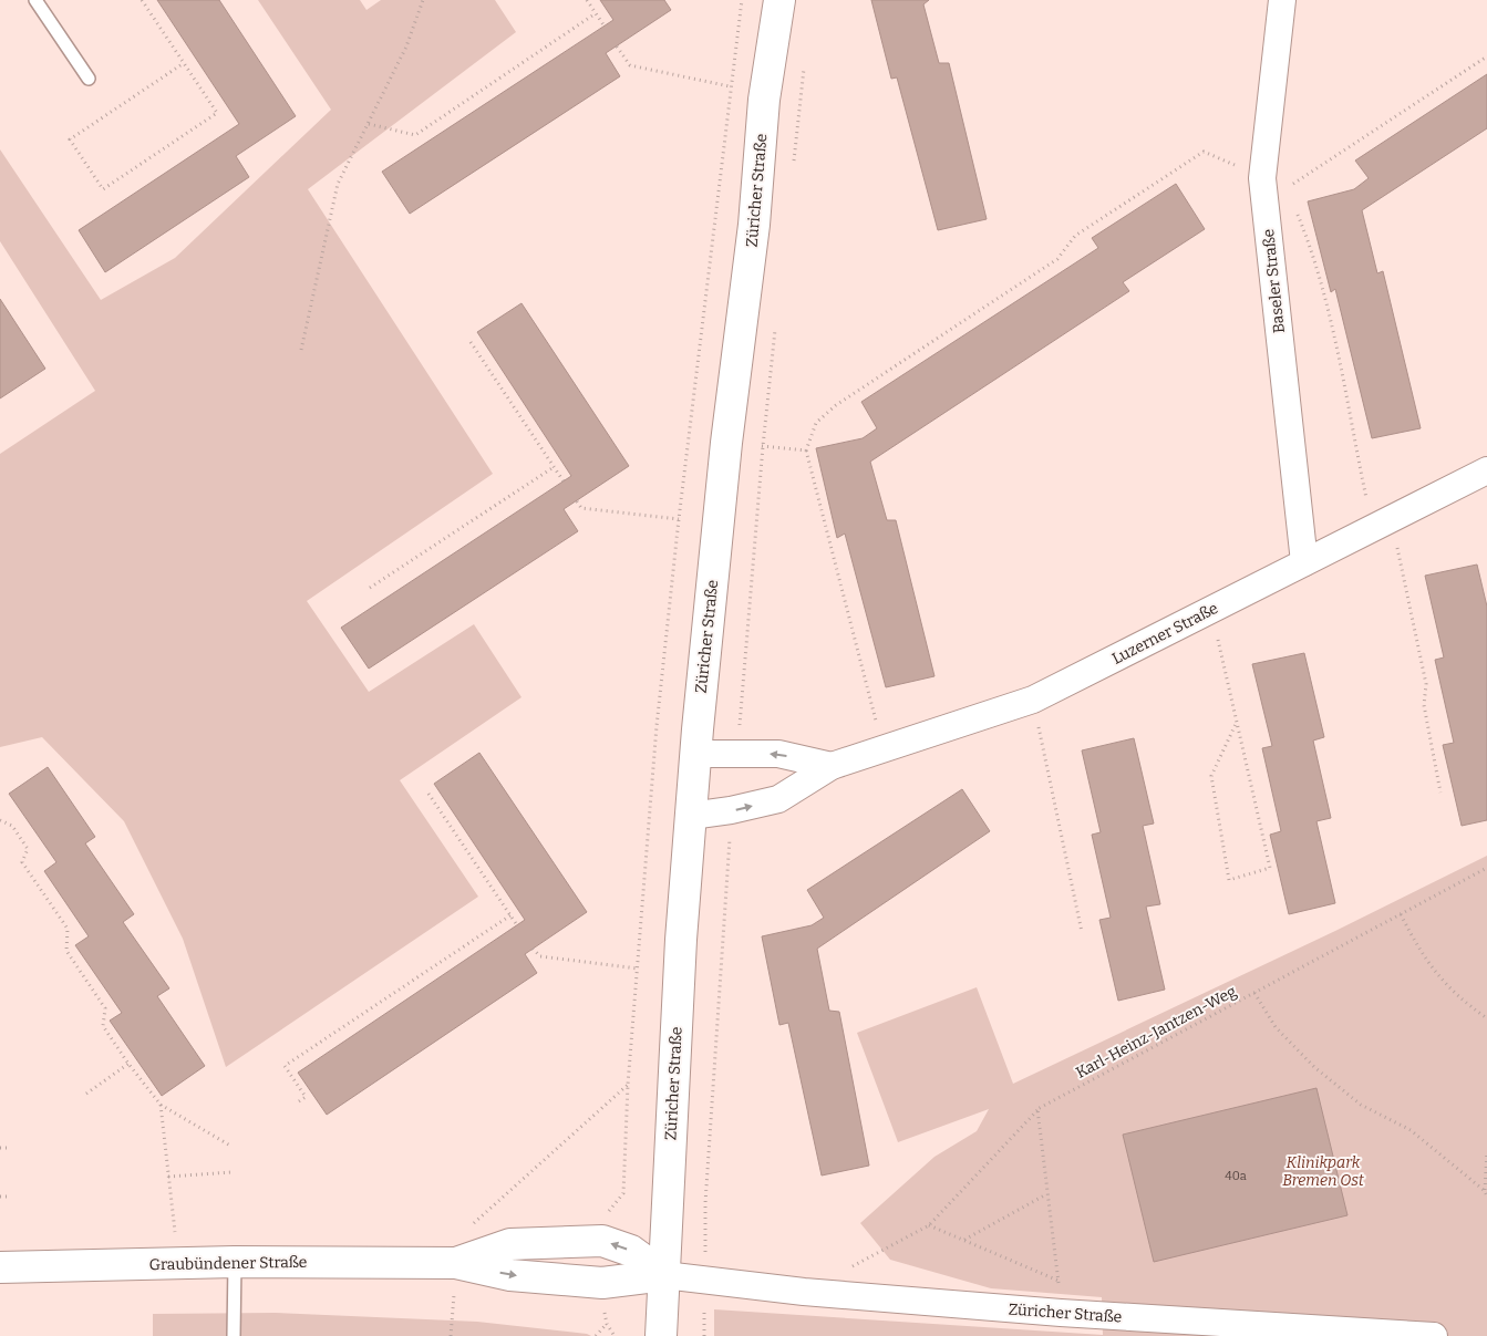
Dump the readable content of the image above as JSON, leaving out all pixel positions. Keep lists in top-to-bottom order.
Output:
{
  "streets": {
    "main road": ["Züricher Straße", "Graubündener Straße"],
    "street": ["Baseler Straße", "Luzerner Straße"],
    "path": ["Karl-Heinz-Jantzen-Weg"]
  },
  "crossings": [
    ["Züricher Straße", "Luzerner Straße"],
    ["Züricher Straße", "Karl-Heinz-Jantzen-Weg"],
    ["Züricher Straße", "Graubündener Straße"],
    ["Baseler Straße", "Luzerner Straße"]
  ],
  "parks": ["Klinikpark Bremen Ost"],
  "house_numbers": ["40a"]
}
